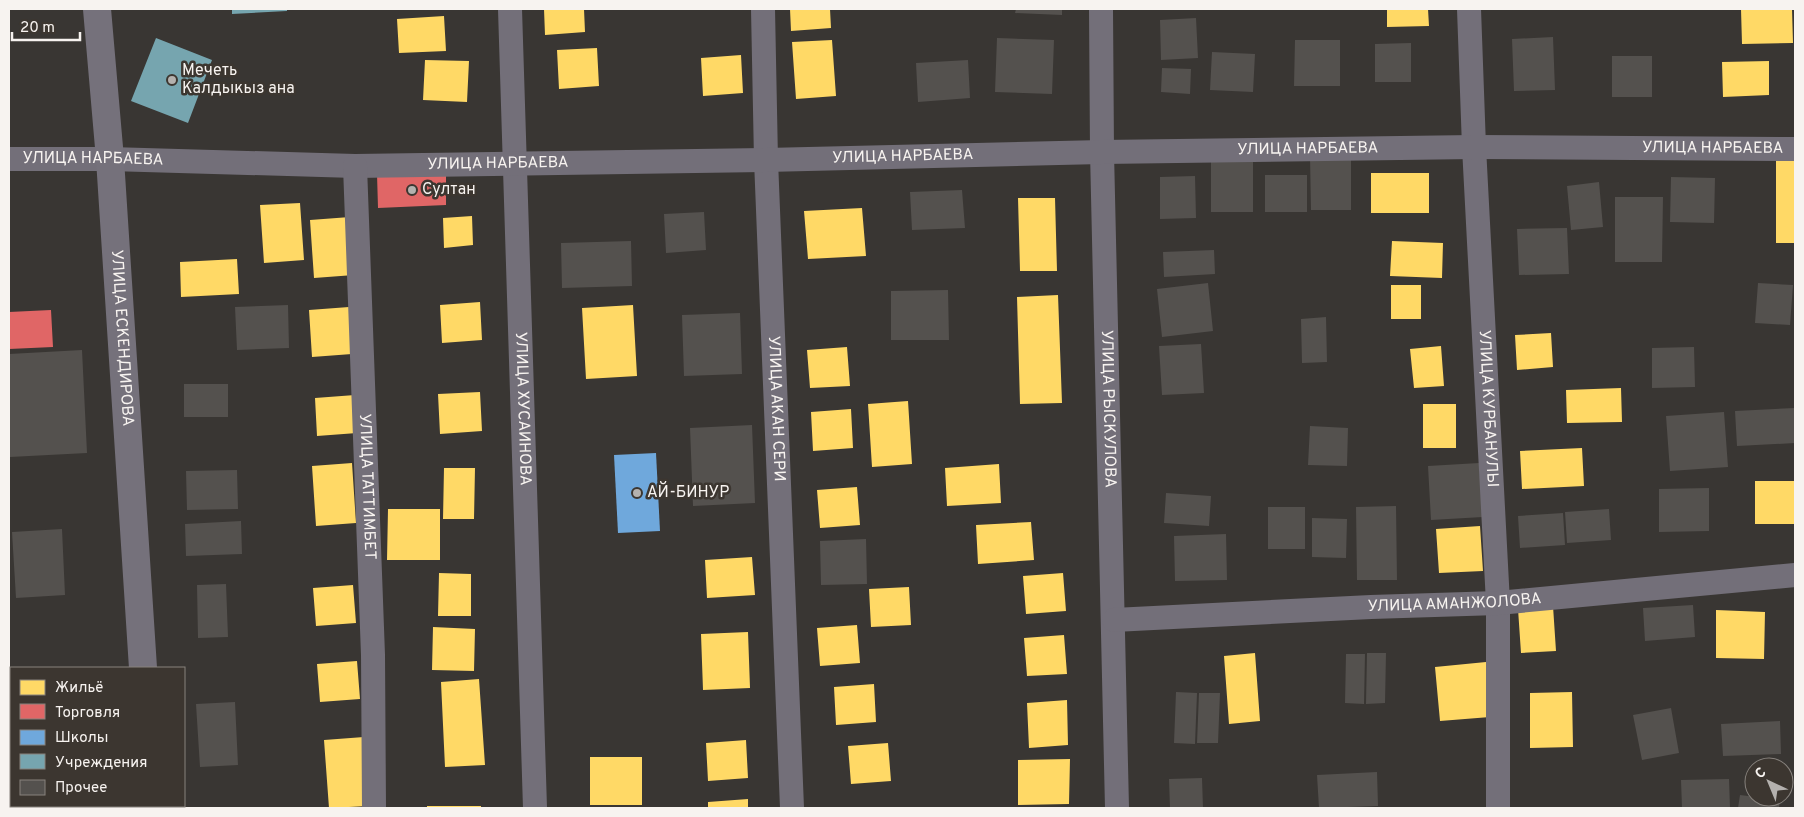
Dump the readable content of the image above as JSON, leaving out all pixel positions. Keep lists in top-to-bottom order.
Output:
{
  "streets": {
    "street": [
      "УЛИЦА НАРБАЕВА",
      "УЛИЦА ЕСКЕНДИРОВА",
      "УЛИЦА ХУСАИНОВА",
      "УЛИЦА КУРБАНУЛЫ",
      "УЛИЦА АКАН СЕРИ",
      "УЛИЦА РЫСКУЛОВА",
      "УЛИЦА ТАТТИМБЕТ",
      "УЛИЦА АМАНЖОЛОВА"
    ]
  },
  "crossings": [
    ["УЛИЦА НАРБАЕВА", "УЛИЦА ЕСКЕНДИРОВА"],
    ["УЛИЦА НАРБАЕВА", "УЛИЦА ХУСАИНОВА"],
    ["УЛИЦА НАРБАЕВА", "УЛИЦА КУРБАНУЛЫ"],
    ["УЛИЦА НАРБАЕВА", "УЛИЦА АКАН СЕРИ"],
    ["УЛИЦА НАРБАЕВА", "УЛИЦА РЫСКУЛОВА"],
    ["УЛИЦА НАРБАЕВА", "УЛИЦА ТАТТИМБЕТ"],
    ["УЛИЦА КУРБАНУЛЫ", "УЛИЦА АМАНЖОЛОВА"],
    ["УЛИЦА РЫСКУЛОВА", "УЛИЦА АМАНЖОЛОВА"]
  ],
  "places": ["Мечеть Калдыкыз ана", "Султан", "АЙ-БИНУР"],
  "legend": [
    "Жильё",
    "Торговля",
    "Школы",
    "Учреждения",
    "Прочее"
  ],
  "scale_bar": "20 m",
  "north": "top left"
}
